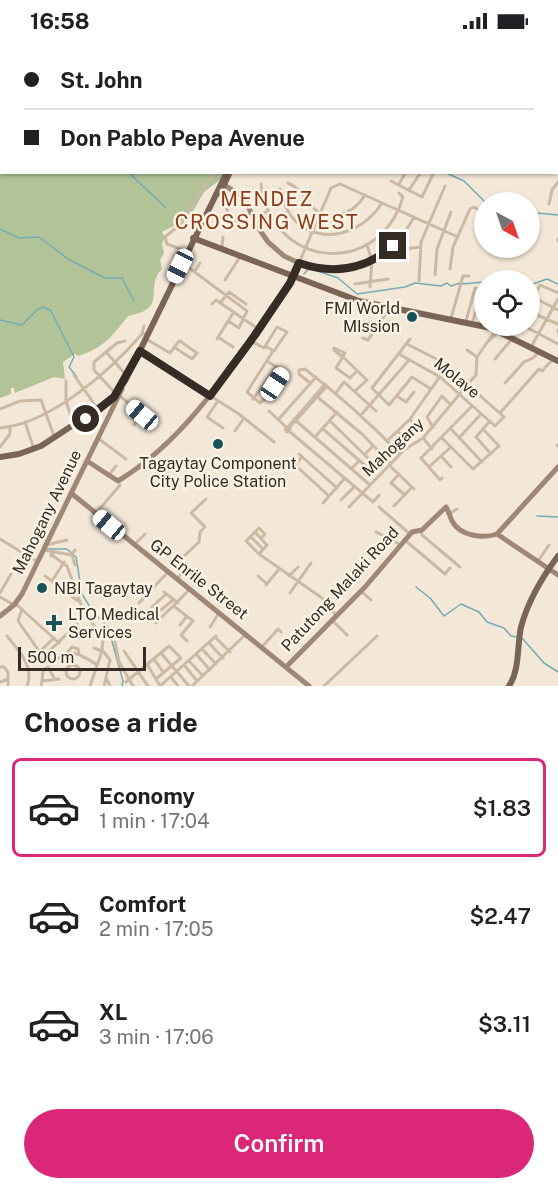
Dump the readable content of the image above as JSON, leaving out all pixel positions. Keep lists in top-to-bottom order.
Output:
{
  "streets": {
    "street": [
      "Molave",
      "Mahogany",
      "Mahogany Avenue",
      "GP Enrile Street",
      "Patutong Malaki Road"
    ]
  },
  "crossings": [
    ["Molave", "Mahogany"],
    ["Mahogany Avenue", "GP Enrile Street"],
    ["GP Enrile Street", "Patutong Malaki Road"]
  ],
  "districts": ["MENDEZ CROSSING WEST"],
  "places": {
    "other": ["FMI World MIssion", "Tagaytay Component City Police Station", "NBI Tagaytay"],
    "health": ["LTO Medical Services"]
  },
  "scale_bar": "500 m",
  "north": "bottom right",
  "page": {
    "status": "16:58",
    "banner": ["St. John", "Don Pablo Pepa Avenue"],
    "scale": "500 m",
    "heading": "Choose a ride",
    "list": [
      {
        "name": "Economy",
        "note": "1 min · 17:04",
        "value": "$1.83"
      },
      {
        "name": "Comfort",
        "note": "2 min · 17:05",
        "value": "$2.47"
      },
      {
        "name": "XL",
        "note": "3 min · 17:06",
        "value": "$3.11"
      }
    ],
    "buttons": "Confirm"
  }
}
